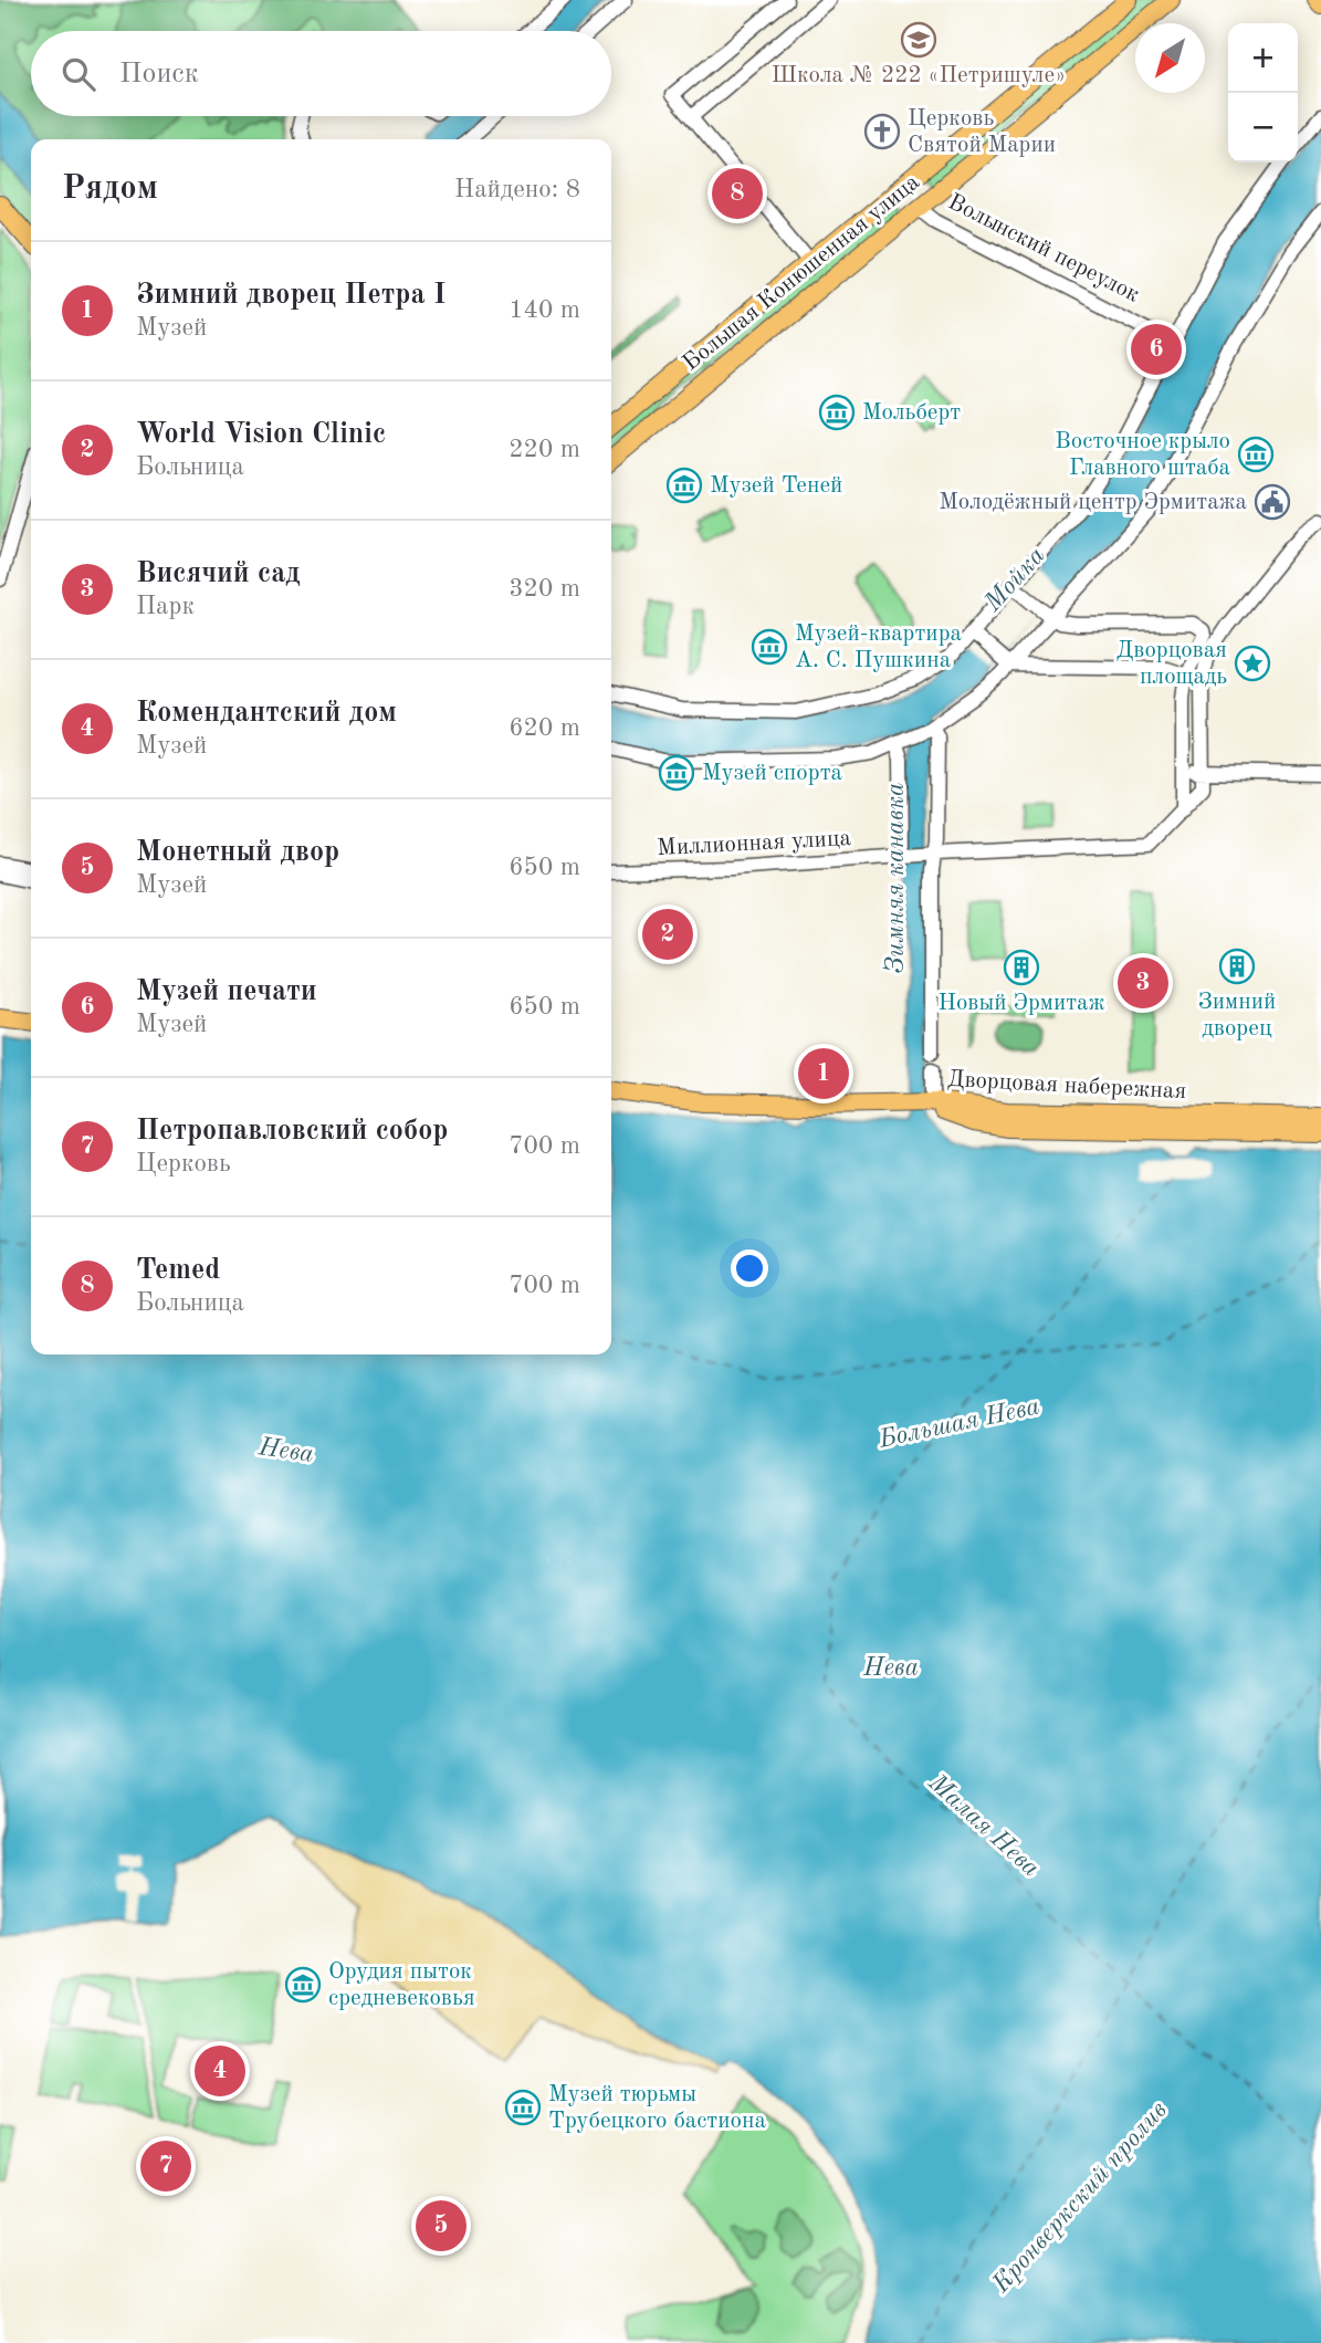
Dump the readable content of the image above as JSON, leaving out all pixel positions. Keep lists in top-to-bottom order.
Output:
{
  "streets": {
    "main road": ["Волынский переулок", "Большая Конюшенная улица", "Дворцовая набережная"],
    "street": ["Миллионная улица"]
  },
  "crossings": [
    ["Волынский переулок", "Большая Конюшенная улица"]
  ],
  "water": [
    "Мойка",
    "Зимняя канавка",
    "Большая Нева",
    "Нева",
    "Малая Нева",
    "Кронверкский пролив"
  ],
  "places": {
    "school or university": ["Школа № 222 «Петришуле»"],
    "church": ["Церковь Святой Марии"],
    "museum": [
      "Мольберт",
      "Восточное крыло Главного штаба",
      "Музей Теней",
      "Музей-квартира А. С. Пушкина",
      "Музей спорта",
      "Орудия пыток средневековья",
      "Музей тюрьмы Трубецкого бастиона"
    ],
    "public building": ["Молодёжный центр Эрмитажа"],
    "place": ["Дворцовая площадь"],
    "building": ["Зимний дворец", "Новый Эрмитаж"]
  },
  "north": "bottom left",
  "page": {
    "map_buttons": ["+", "−"],
    "search": "Поиск",
    "heading": ["Рядом", "Найдено: 8"],
    "pins": [
      "8",
      "6",
      "2",
      "3",
      "1",
      "4",
      "7",
      "5"
    ],
    "list": [
      {
        "mark": "1",
        "name": "Зимний дворец Петра I",
        "note": "Музей",
        "value": "140 m"
      },
      {
        "mark": "2",
        "name": "World Vision Clinic",
        "note": "Больница",
        "value": "220 m"
      },
      {
        "mark": "3",
        "name": "Висячий сад",
        "note": "Парк",
        "value": "320 m"
      },
      {
        "mark": "4",
        "name": "Комендантский дом",
        "note": "Музей",
        "value": "620 m"
      },
      {
        "mark": "5",
        "name": "Монетный двор",
        "note": "Музей",
        "value": "650 m"
      },
      {
        "mark": "6",
        "name": "Музей печати",
        "note": "Музей",
        "value": "650 m"
      },
      {
        "mark": "7",
        "name": "Петропавловский собор",
        "note": "Церковь",
        "value": "700 m"
      },
      {
        "mark": "8",
        "name": "Temed",
        "note": "Больница",
        "value": "700 m"
      }
    ]
  }
}
